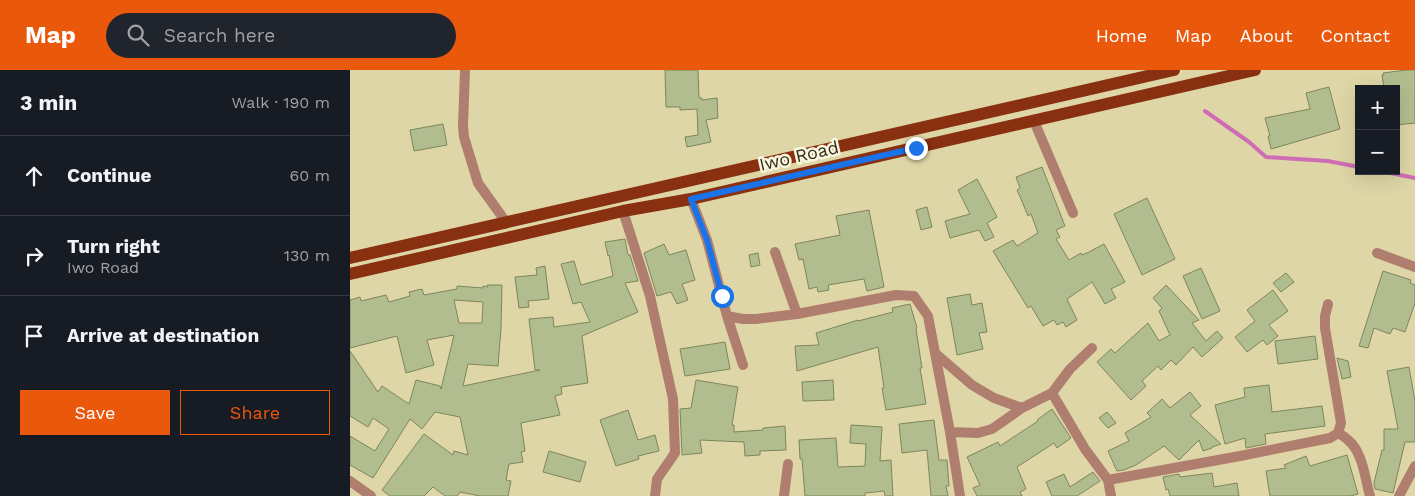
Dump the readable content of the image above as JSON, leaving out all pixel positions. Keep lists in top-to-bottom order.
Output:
{
  "streets": {
    "main road": ["Iwo Road"]
  },
  "page": {
    "header": "Map",
    "search": "Search here",
    "nav": [
      "Home",
      "Map",
      "About",
      "Contact"
    ],
    "heading": ["3 min", "Walk · 190 m"],
    "map_buttons": ["+", "−"],
    "list": [
      ["Continue", "60 m"],
      ["Turn right", "Iwo Road", "130 m"],
      "Arrive at destination"
    ],
    "buttons": ["Save", "Share"]
  }
}
